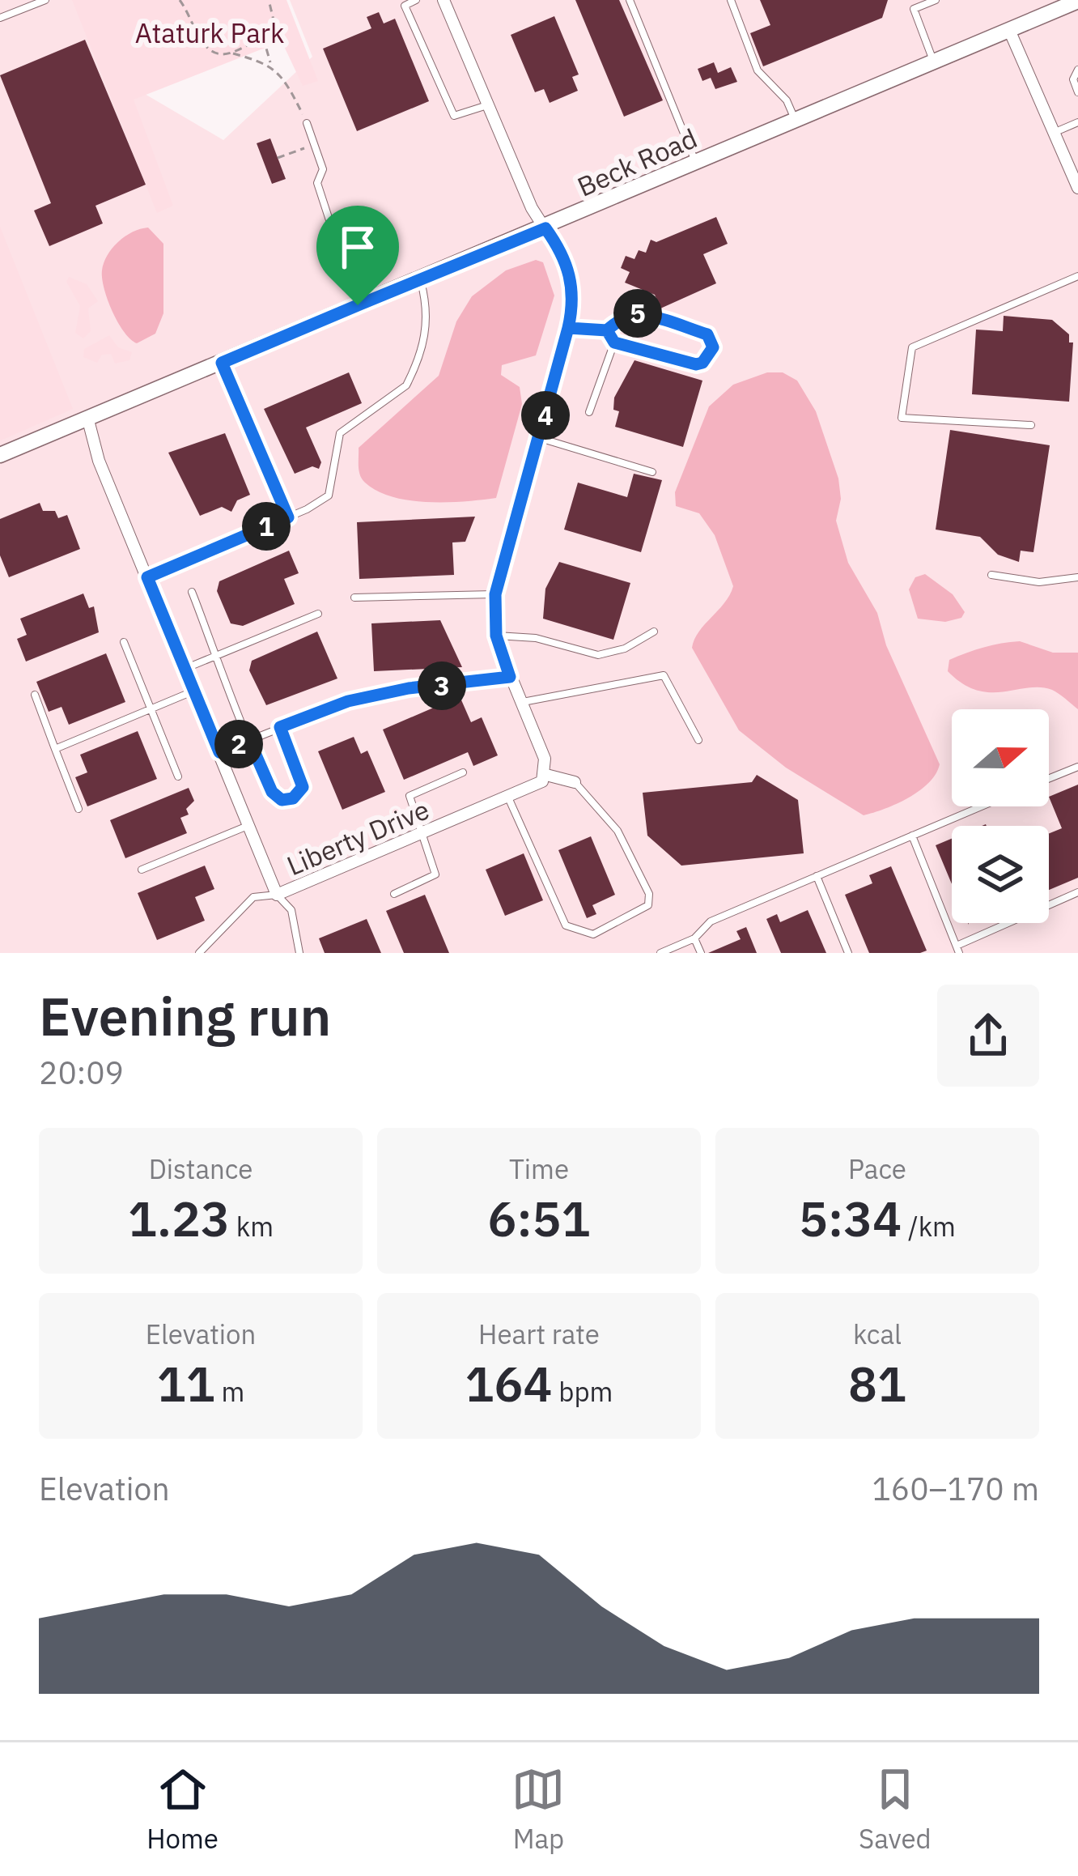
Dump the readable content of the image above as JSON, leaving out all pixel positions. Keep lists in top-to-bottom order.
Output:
{
  "streets": {
    "street": ["Beck Road", "Liberty Drive"]
  },
  "crossings": [
    ["Beck Road", "Liberty Drive"]
  ],
  "parks": ["Ataturk Park"],
  "north": "right",
  "page": {
    "pins": [
      "5",
      "4",
      "1",
      "3",
      "2"
    ],
    "heading": ["Evening run", "20:09"],
    "stats": [
      ["Distance", "1.23 km"],
      ["Time", "6:51"],
      ["Pace", "5:34 /km"],
      ["Elevation", "11 m"],
      ["Heart rate", "164 bpm"],
      ["kcal", "81"]
    ],
    "chart": ["Elevation", "160–170 m"],
    "tabs": ["Home", "Map", "Saved"]
  }
}
